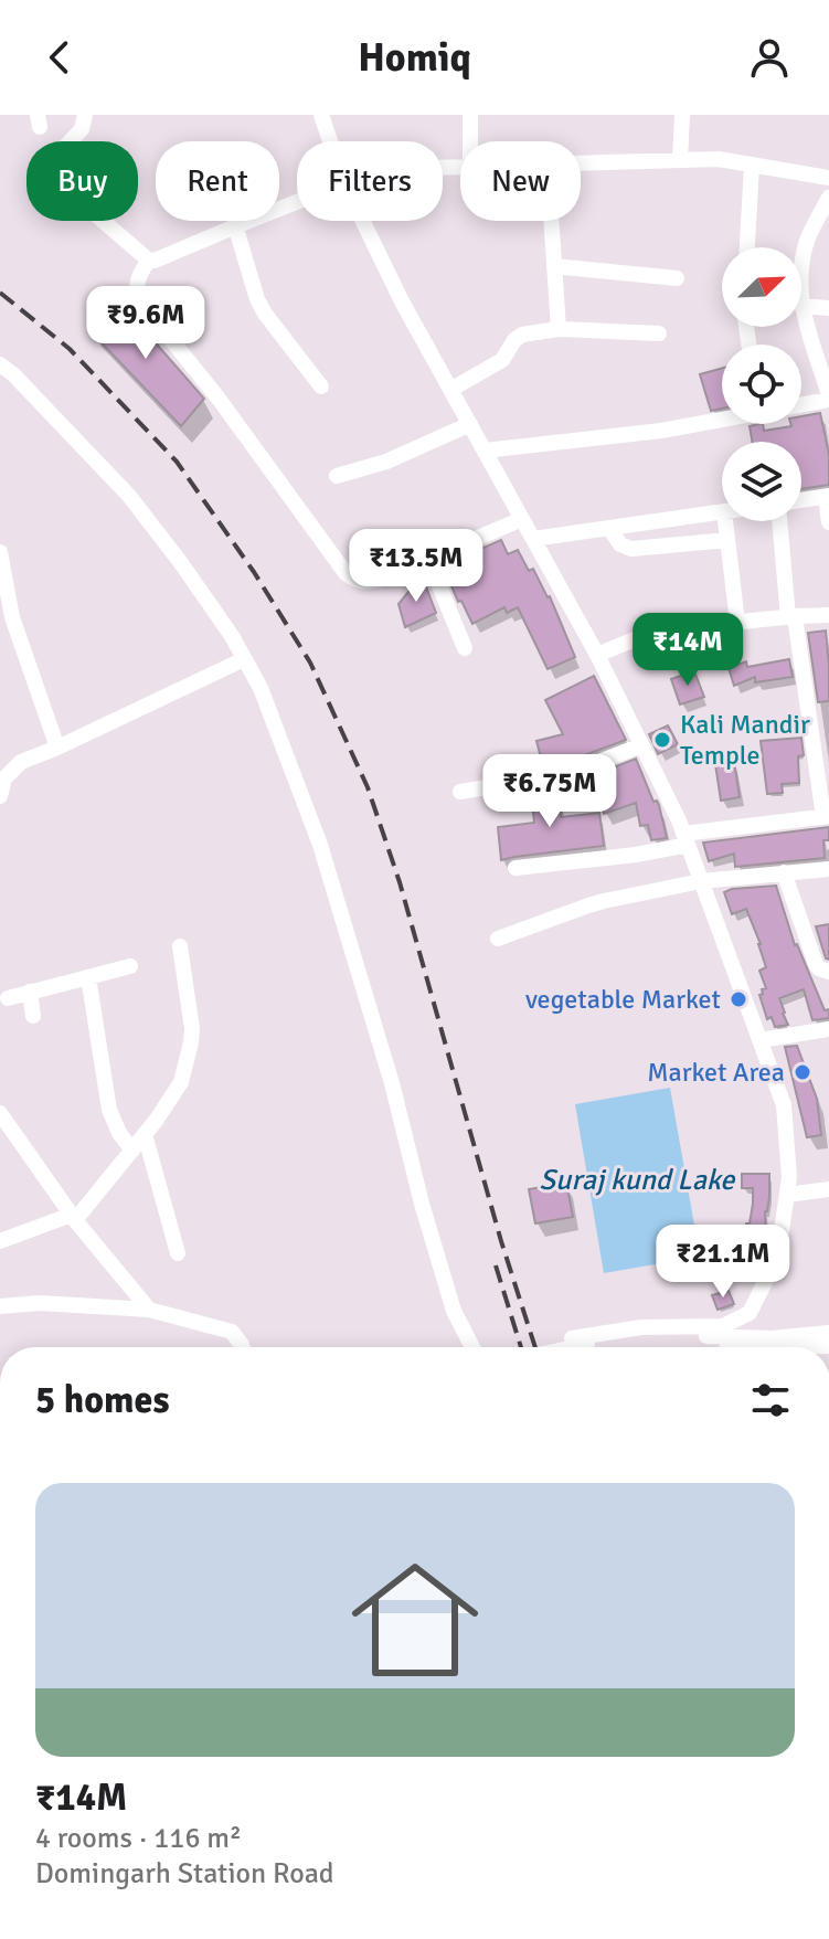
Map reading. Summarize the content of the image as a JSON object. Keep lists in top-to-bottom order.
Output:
{
  "water": ["Suraj kund Lake"],
  "places": ["Kali Mandir Temple", "vegetable Market", "Market Area"],
  "north": "top right",
  "page": {
    "header": "Homiq",
    "chip": [
      "Buy",
      "Rent",
      "Filters",
      "New"
    ],
    "price": [
      "₹9.6M",
      "₹13.5M",
      "₹14M",
      "₹6.75M",
      "₹21.1M"
    ],
    "heading": "5 homes",
    "list": [
      {
        "name": "₹14M",
        "note": "4 rooms · 116 m² · Domingarh Station Road"
      }
    ]
  }
}
